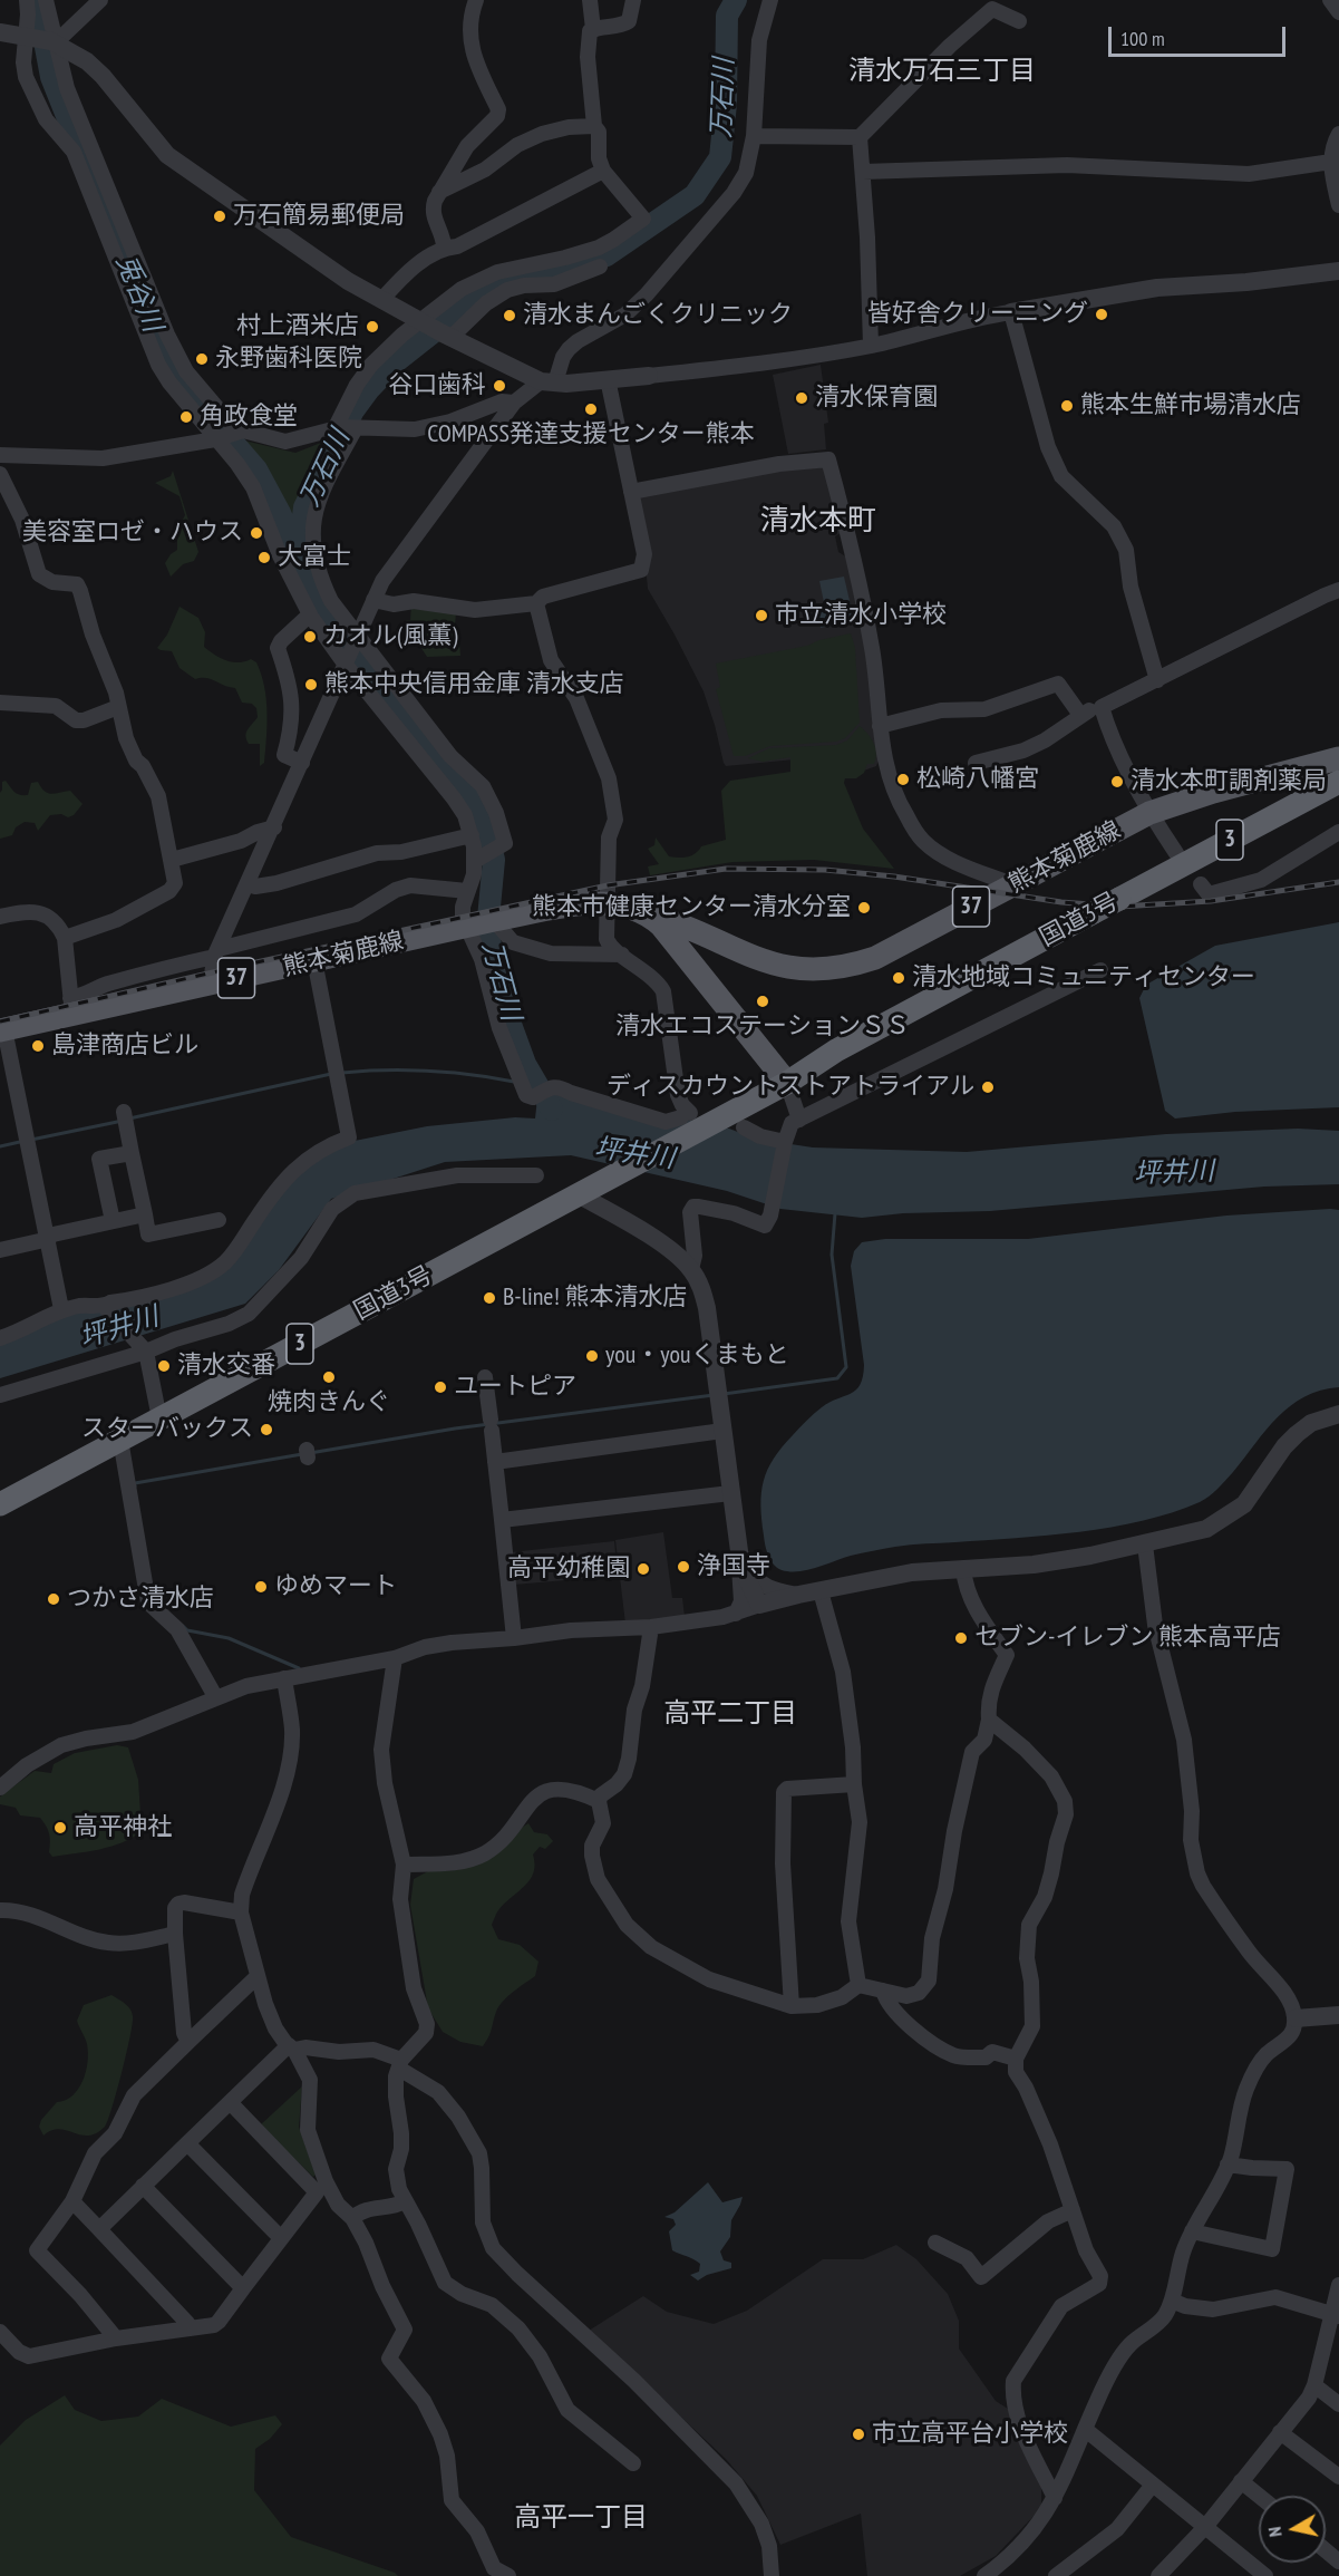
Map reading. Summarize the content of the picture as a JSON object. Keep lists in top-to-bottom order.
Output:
{
  "streets": {
    "highway": ["3", "国道3号"],
    "main road": ["熊本菊鹿線", "37"]
  },
  "districts": [
    "清水万石三丁目",
    "清水本町",
    "高平二丁目",
    "高平一丁目"
  ],
  "water": ["万石川", "兎谷川", "坪井川"],
  "places": [
    "万石簡易郵便局",
    "皆好舎クリーニング",
    "清水まんごくクリニック",
    "村上酒米店",
    "永野歯科医院",
    "谷口歯科",
    "清水保育園",
    "熊本生鮮市場清水店",
    "COMPASS発達支援センター熊本",
    "角政食堂",
    "美容室ロゼ・ハウス",
    "大富士",
    "市立清水小学校",
    "カオル(風薫)",
    "熊本中央信用金庫 清水支店",
    "松崎八幡宮",
    "清水本町調剤薬局",
    "熊本市健康センター清水分室",
    "清水地域コミュニティセンター",
    "清水エコステーションＳＳ",
    "島津商店ビル",
    "ディスカウントストアトライアル",
    "B-line! 熊本清水店",
    "you・youくまもと",
    "清水交番",
    "焼肉きんぐ",
    "ユートピア",
    "スターバックス",
    "浄国寺",
    "高平幼稚園",
    "ゆめマート",
    "つかさ清水店",
    "セブン-イレブン 熊本高平店",
    "高平神社",
    "市立高平台小学校"
  ],
  "scale_bar": "100 m",
  "north": "left"
}
